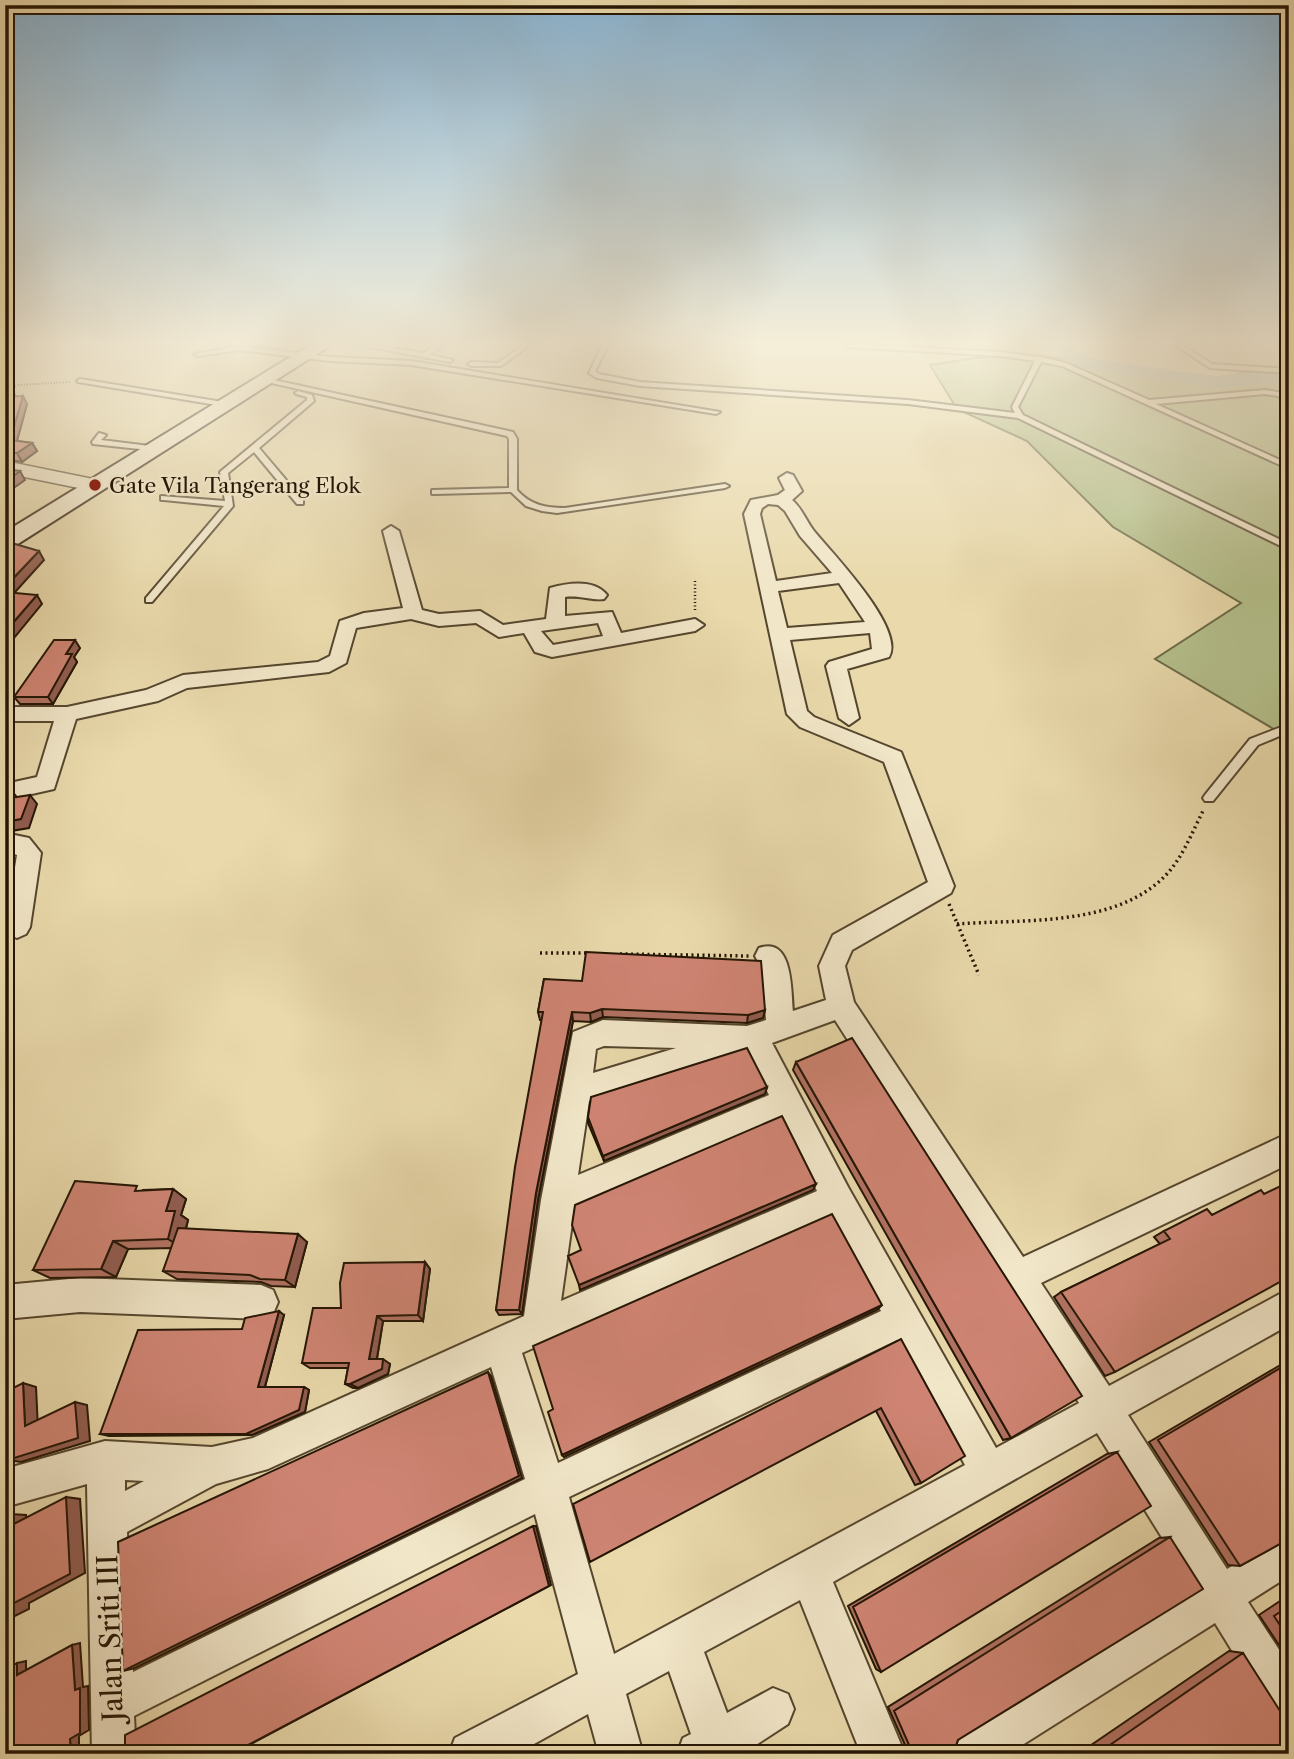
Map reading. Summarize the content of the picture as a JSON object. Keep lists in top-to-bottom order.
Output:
{
  "streets": {
    "street": ["Jalan Sriti III"]
  },
  "places": ["Gate Vila Tangerang Elok"]
}
